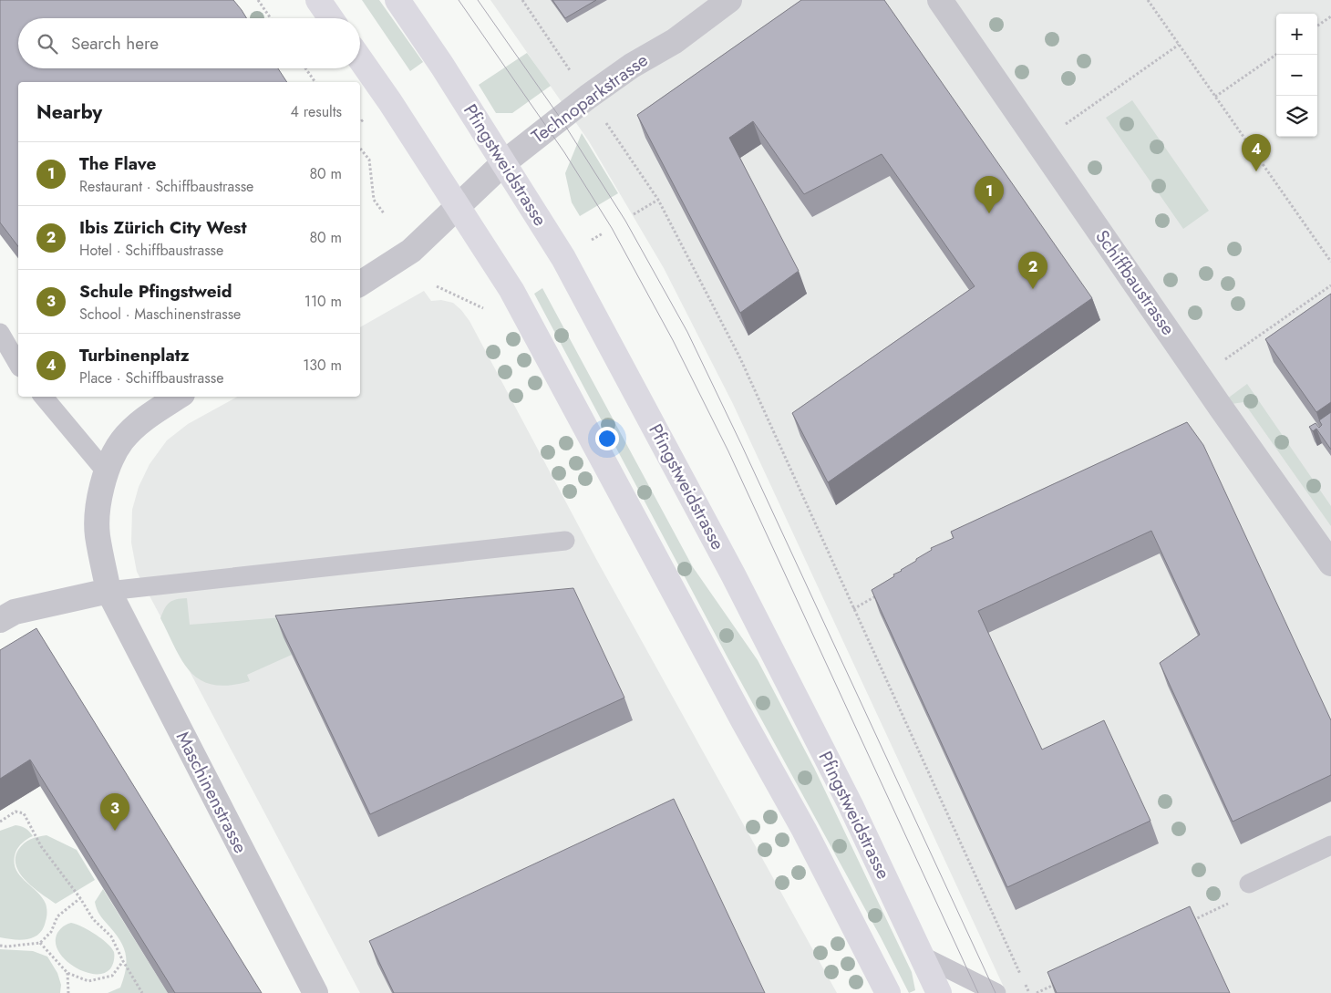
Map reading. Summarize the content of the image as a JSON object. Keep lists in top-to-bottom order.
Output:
{
  "streets": {
    "main road": ["Pfingstweidstrasse"],
    "street": ["Technoparkstrasse", "Schiffbaustrasse", "Maschinenstrasse"]
  },
  "crossings": [
    ["Technoparkstrasse", "Pfingstweidstrasse"]
  ],
  "page": {
    "map_buttons": ["+", "−"],
    "search": "Search here",
    "heading": ["Nearby", "4 results"],
    "pins": [
      "4",
      "1",
      "2",
      "3"
    ],
    "list": [
      {
        "mark": "1",
        "name": "The Flave",
        "note": "Restaurant · Schiffbaustrasse",
        "value": "80 m"
      },
      {
        "mark": "2",
        "name": "Ibis Zürich City West",
        "note": "Hotel · Schiffbaustrasse",
        "value": "80 m"
      },
      {
        "mark": "3",
        "name": "Schule Pfingstweid",
        "note": "School · Maschinenstrasse",
        "value": "110 m"
      },
      {
        "mark": "4",
        "name": "Turbinenplatz",
        "note": "Place · Schiffbaustrasse",
        "value": "130 m"
      }
    ]
  }
}
